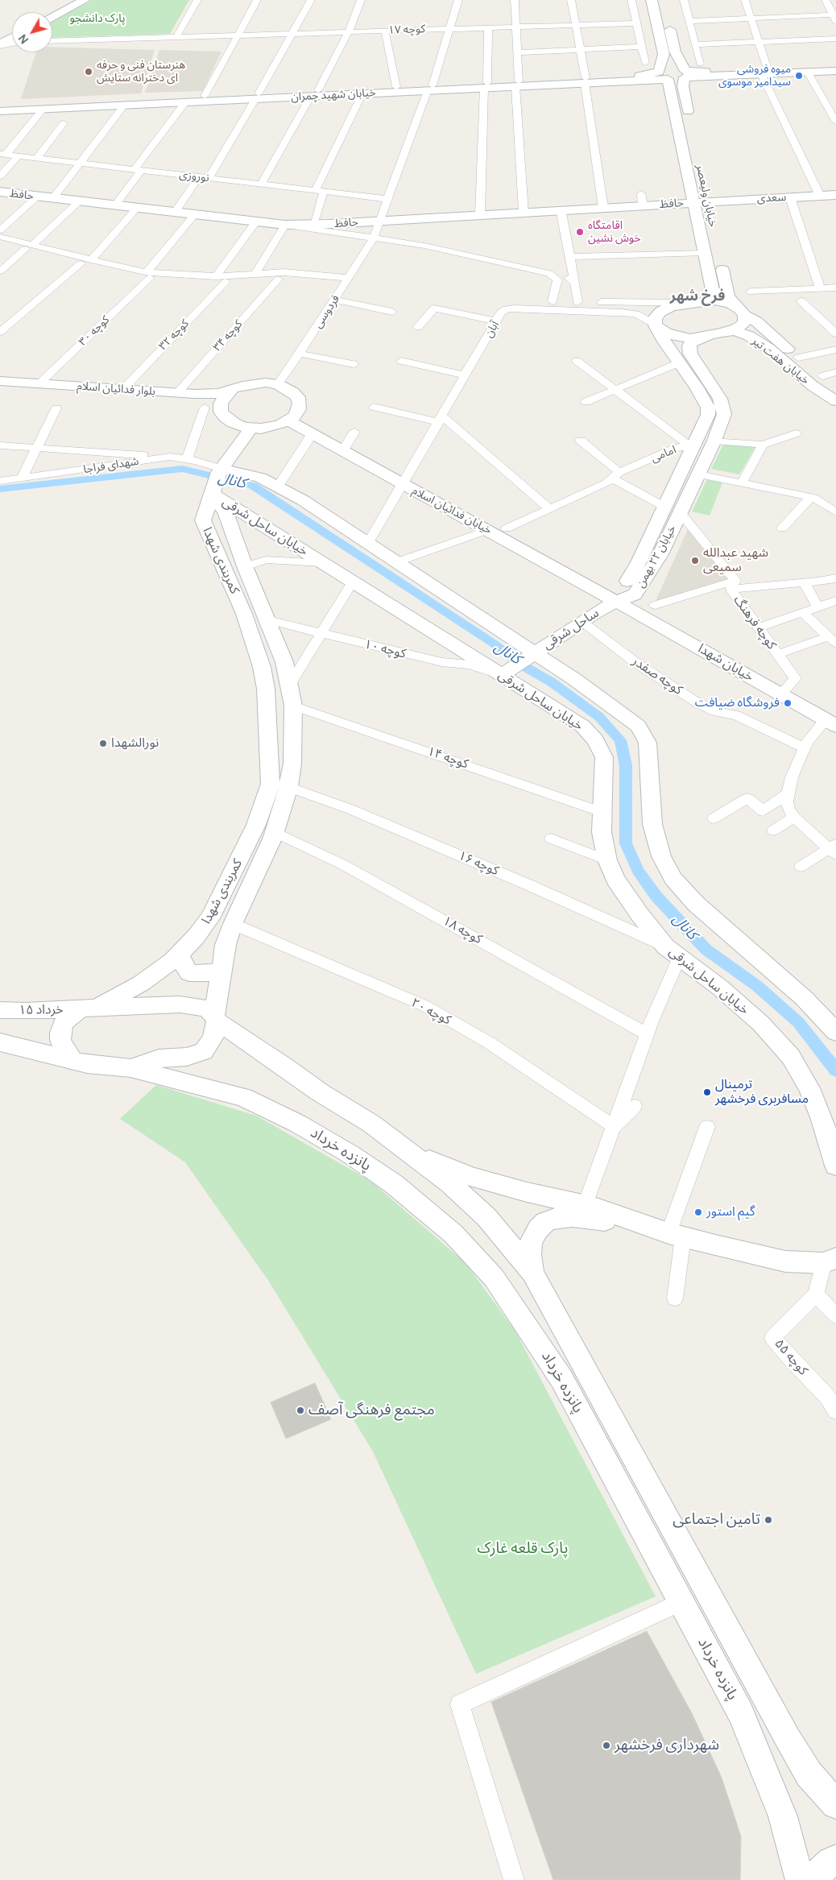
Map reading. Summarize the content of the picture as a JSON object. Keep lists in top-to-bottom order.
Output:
{
  "streets": {
    "street": [
      "کوچه ۱۷",
      "خیابان شهید چمران",
      "نوروزی",
      "حافظ",
      "خیابان ولیعصر",
      "سعدی",
      "فردوسی",
      "آبان",
      "کوچه ۳۰",
      "کوچه ۳۲",
      "کوچه ۳۴",
      "خیابان هفت تیر",
      "بلوار فدائیان اسلام",
      "امامی",
      "شهدای فراجا",
      "خیابان فدائیان اسلام",
      "خیابان ساحل شرقی",
      "خیابان ۲۲ بهمن",
      "کمربندی شهدا",
      "کوچه فرهنگ",
      "ساحل شرقی",
      "کوچه ۱۰",
      "خیابان شهدا",
      "کوچه صفدر",
      "کوچه ۱۴",
      "کوچه ۱۶",
      "کوچه ۱۸",
      "۱۵ خرداد",
      "کوچه ۲۰",
      "پانزده خرداد",
      "کوچه ۵۵"
    ]
  },
  "crossings": [
    ["کوچه ۱۷", "فردوسی"],
    ["خیابان شهید چمران", "خیابان ولیعصر"],
    ["خیابان شهید چمران", "فردوسی"],
    ["نوروزی", "فردوسی"],
    ["حافظ", "خیابان ولیعصر"],
    ["حافظ", "سعدی"],
    ["حافظ", "فردوسی"],
    ["حافظ", "کوچه ۳۰"],
    ["خیابان ولیعصر", "سعدی"],
    ["فردوسی", "بلوار فدائیان اسلام"],
    ["فردوسی", "خیابان فدائیان اسلام"],
    ["آبان", "خیابان فدائیان اسلام"],
    ["آبان", "خیابان ۲۲ بهمن"],
    ["کوچه ۳۰", "بلوار فدائیان اسلام"],
    ["کوچه ۳۲", "بلوار فدائیان اسلام"],
    ["کوچه ۳۴", "بلوار فدائیان اسلام"],
    ["خیابان هفت تیر", "خیابان ۲۲ بهمن"],
    ["بلوار فدائیان اسلام", "خیابان فدائیان اسلام"],
    ["امامی", "خیابان ۲۲ بهمن"],
    ["خیابان فدائیان اسلام", "خیابان ۲۲ بهمن"],
    ["خیابان فدائیان اسلام", "ساحل شرقی"],
    ["خیابان فدائیان اسلام", "خیابان شهدا"],
    ["خیابان ساحل شرقی", "کمربندی شهدا"],
    ["خیابان ساحل شرقی", "ساحل شرقی"],
    ["خیابان ساحل شرقی", "کوچه ۱۰"],
    ["خیابان ساحل شرقی", "کوچه ۱۴"],
    ["خیابان ساحل شرقی", "کوچه ۱۶"],
    ["خیابان ۲۲ بهمن", "کوچه فرهنگ"],
    ["خیابان ۲۲ بهمن", "ساحل شرقی"],
    ["خیابان ۲۲ بهمن", "خیابان شهدا"],
    ["کمربندی شهدا", "کوچه ۱۰"],
    ["کمربندی شهدا", "کوچه ۱۴"],
    ["کمربندی شهدا", "کوچه ۱۶"],
    ["کمربندی شهدا", "کوچه ۱۸"],
    ["کمربندی شهدا", "۱۵ خرداد"],
    ["کمربندی شهدا", "کوچه ۲۰"],
    ["کمربندی شهدا", "پانزده خرداد"],
    ["کوچه فرهنگ", "خیابان شهدا"],
    ["ساحل شرقی", "کوچه ۱۰"],
    ["ساحل شرقی", "خیابان شهدا"],
    ["ساحل شرقی", "کوچه صفدر"],
    ["۱۵ خرداد", "پانزده خرداد"]
  ],
  "districts": ["فرخ شهر"],
  "water": ["کانال"],
  "parks": ["پارک دانشجو", "پارک قلعه غارک"],
  "places": [
    "هنرستان فنی و حرفه ای دخترانه ستایش",
    "میوه فروشی سیدامیر موسوی",
    "اقامتگاه خوش نشین",
    "شهید عبدالله سمیعی",
    "فروشگاه ضیافت",
    "نورالشهدا",
    "ترمینال مسافربری فرخشهر",
    "گیم استور",
    "مجتمع فرهنگی آصف",
    "تامین اجتماعی",
    "شهرداری فرخشهر"
  ],
  "north": "bottom left"
}
